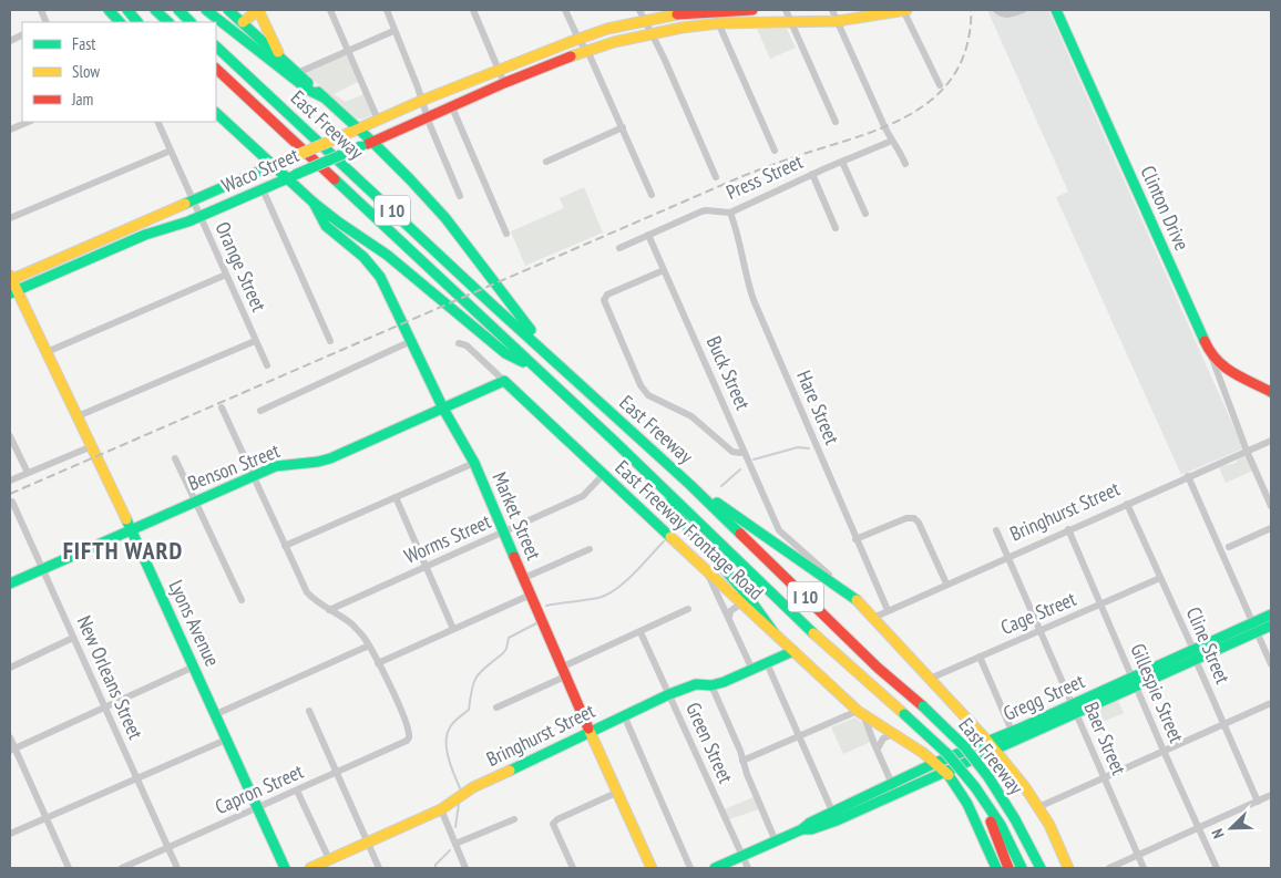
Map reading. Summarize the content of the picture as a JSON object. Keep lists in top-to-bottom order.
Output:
{
  "streets": {
    "main road": [
      "East Freeway",
      "Waco Street",
      "Clinton Drive",
      "I 10",
      "Benson Street",
      "Bringhurst Street",
      "Market Street",
      "East Freeway Frontage Road",
      "Lyons Avenue",
      "Gregg Street"
    ],
    "street": [
      "Press Street",
      "Orange Street",
      "Buck Street",
      "Hare Street",
      "Worms Street",
      "Cage Street",
      "Cline Street",
      "New Orleans Street",
      "Gillespie Street",
      "Baer Street",
      "Green Street",
      "Capron Street"
    ]
  },
  "crossings": [
    ["Waco Street", "Orange Street"],
    ["Waco Street", "Lyons Avenue"],
    ["Press Street", "Buck Street"],
    ["Press Street", "Hare Street"],
    ["Hare Street", "Bringhurst Street"],
    ["Benson Street", "Market Street"],
    ["Benson Street", "East Freeway Frontage Road"],
    ["Benson Street", "Lyons Avenue"],
    ["Benson Street", "New Orleans Street"],
    ["Bringhurst Street", "Market Street"],
    ["Bringhurst Street", "East Freeway Frontage Road"],
    ["Bringhurst Street", "Cline Street"],
    ["Bringhurst Street", "Gillespie Street"],
    ["Bringhurst Street", "Baer Street"],
    ["Bringhurst Street", "Green Street"],
    ["Market Street", "Worms Street"],
    ["East Freeway Frontage Road", "Worms Street"],
    ["East Freeway Frontage Road", "Gregg Street"],
    ["Cage Street", "Cline Street"],
    ["Cage Street", "Gillespie Street"],
    ["Cage Street", "Baer Street"],
    ["Lyons Avenue", "Capron Street"],
    ["Cline Street", "Gregg Street"],
    ["New Orleans Street", "Capron Street"],
    ["Gillespie Street", "Gregg Street"],
    ["Gregg Street", "Baer Street"],
    ["Gregg Street", "Green Street"]
  ],
  "districts": ["FIFTH WARD"],
  "legend": ["Fast", "Slow", "Jam"],
  "north": "bottom left"
}
